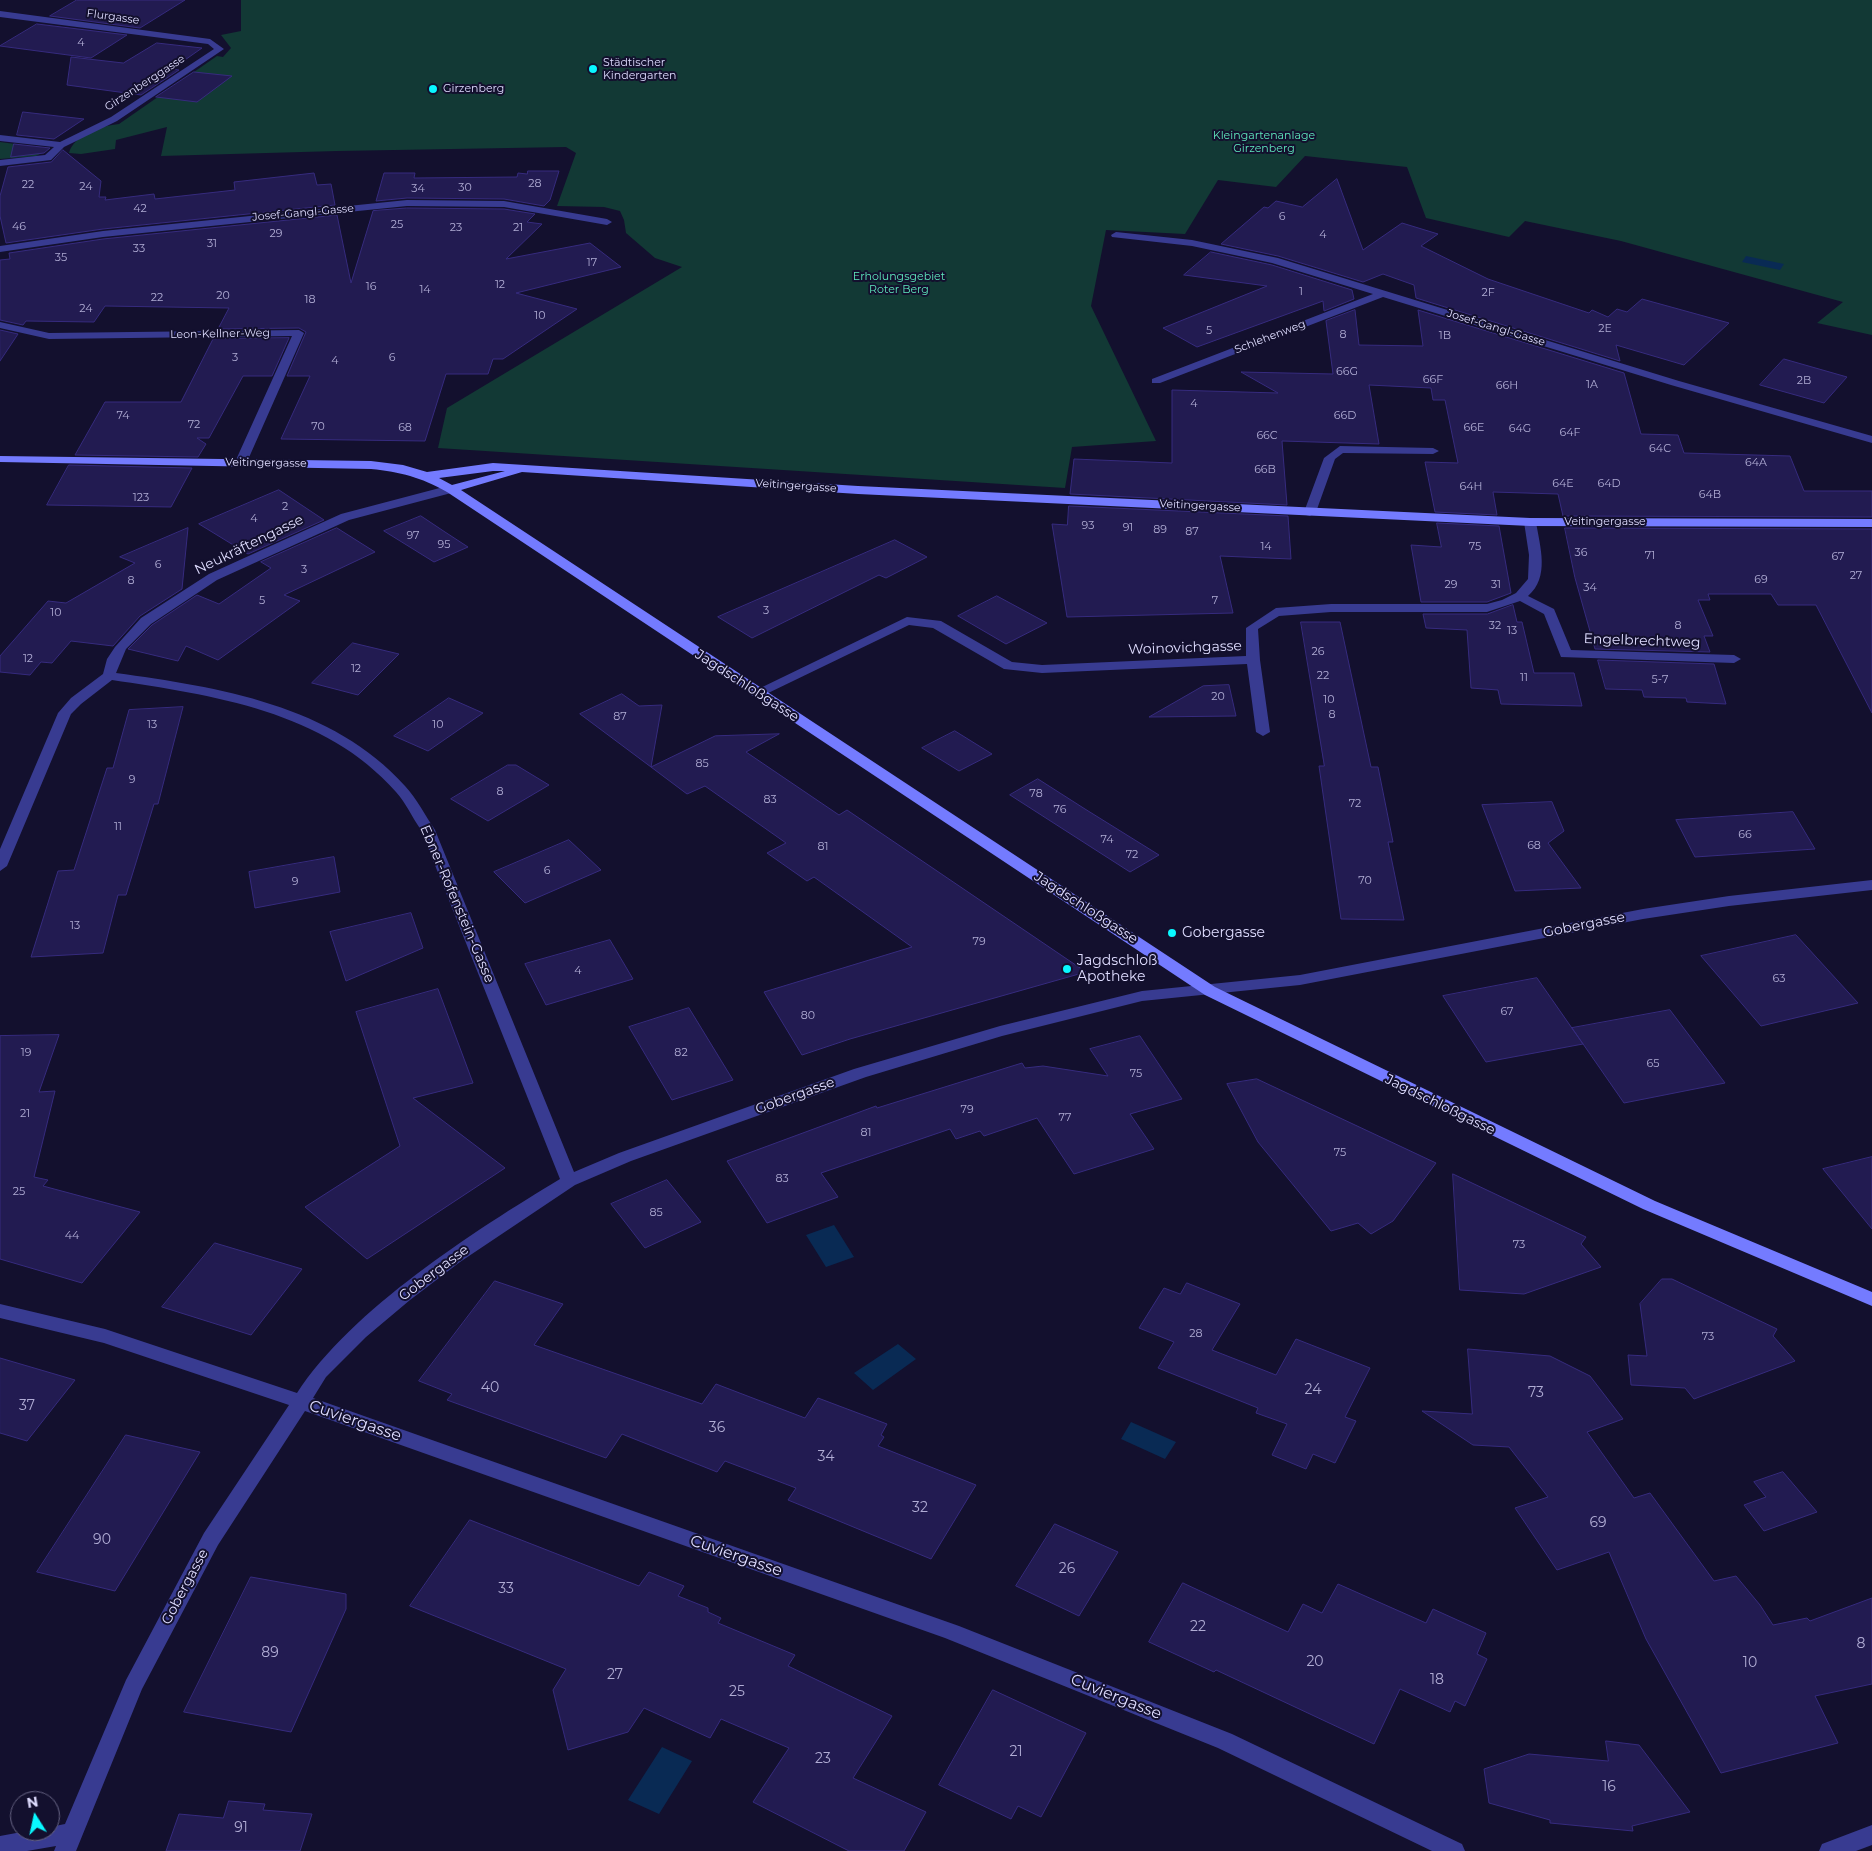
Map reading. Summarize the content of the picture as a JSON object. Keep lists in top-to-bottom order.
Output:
{
  "streets": {
    "street": [
      "Flurgasse",
      "Girzenberggasse",
      "Josef-Gangl-Gasse",
      "Leon-Kellner-Weg",
      "Schlehenweg",
      "Veitingergasse",
      "Neukräftengasse",
      "Engelbrechtweg",
      "Woinovichgasse",
      "Jagdschloßgasse",
      "Ebner-Rofenstein-Gasse",
      "Gobergasse",
      "Cuviergasse"
    ]
  },
  "crossings": [
    ["Flurgasse", "Girzenberggasse"],
    ["Josef-Gangl-Gasse", "Schlehenweg"],
    ["Leon-Kellner-Weg", "Veitingergasse"],
    ["Veitingergasse", "Neukräftengasse"],
    ["Veitingergasse", "Jagdschloßgasse"],
    ["Neukräftengasse", "Jagdschloßgasse"],
    ["Neukräftengasse", "Ebner-Rofenstein-Gasse"],
    ["Engelbrechtweg", "Woinovichgasse"],
    ["Woinovichgasse", "Jagdschloßgasse"],
    ["Jagdschloßgasse", "Gobergasse"],
    ["Ebner-Rofenstein-Gasse", "Gobergasse"],
    ["Gobergasse", "Cuviergasse"]
  ],
  "parks": ["Kleingartenanlage Girzenberg", "Erholungsgebiet Roter Berg"],
  "places": [
    "Städtischer Kindergarten",
    "Girzenberg",
    "Gobergasse",
    "Jagdschloß Apotheke"
  ],
  "house_numbers": [
    "4",
    "28",
    "22",
    "24",
    "30",
    "34",
    "42",
    "6",
    "25",
    "46",
    "23",
    "21",
    "29",
    "4",
    "31",
    "33",
    "35",
    "17",
    "12",
    "16",
    "14",
    "1",
    "2F",
    "20",
    "22",
    "18",
    "24",
    "10",
    "2E",
    "5",
    "8",
    "1B",
    "3",
    "6",
    "4",
    "66G",
    "66F",
    "2B",
    "1A",
    "66H",
    "4",
    "74",
    "66D",
    "72",
    "70",
    "68",
    "66E",
    "64G",
    "64F",
    "66C",
    "64C",
    "64A",
    "66B",
    "64E",
    "64D",
    "64H",
    "64B",
    "123",
    "2",
    "4",
    "93",
    "91",
    "89",
    "87",
    "97",
    "95",
    "14",
    "75",
    "36",
    "71",
    "67",
    "6",
    "3",
    "27",
    "69",
    "8",
    "29",
    "31",
    "34",
    "5",
    "7",
    "3",
    "10",
    "32",
    "8",
    "13",
    "26",
    "12",
    "12",
    "22",
    "11",
    "5-7",
    "20",
    "10",
    "8",
    "87",
    "13",
    "10",
    "85",
    "9",
    "8",
    "78",
    "83",
    "72",
    "76",
    "11",
    "66",
    "74",
    "68",
    "81",
    "72",
    "6",
    "70",
    "9",
    "13",
    "79",
    "4",
    "63",
    "67",
    "80",
    "19",
    "82",
    "65",
    "75",
    "79",
    "21",
    "77",
    "81",
    "75",
    "83",
    "25",
    "85",
    "44",
    "73",
    "28",
    "73",
    "40",
    "24",
    "73",
    "37",
    "36",
    "34",
    "32",
    "69",
    "90",
    "26",
    "33",
    "22",
    "8",
    "89",
    "20",
    "10",
    "27",
    "18",
    "25",
    "21",
    "23",
    "16",
    "91"
  ],
  "north": "top"
}
